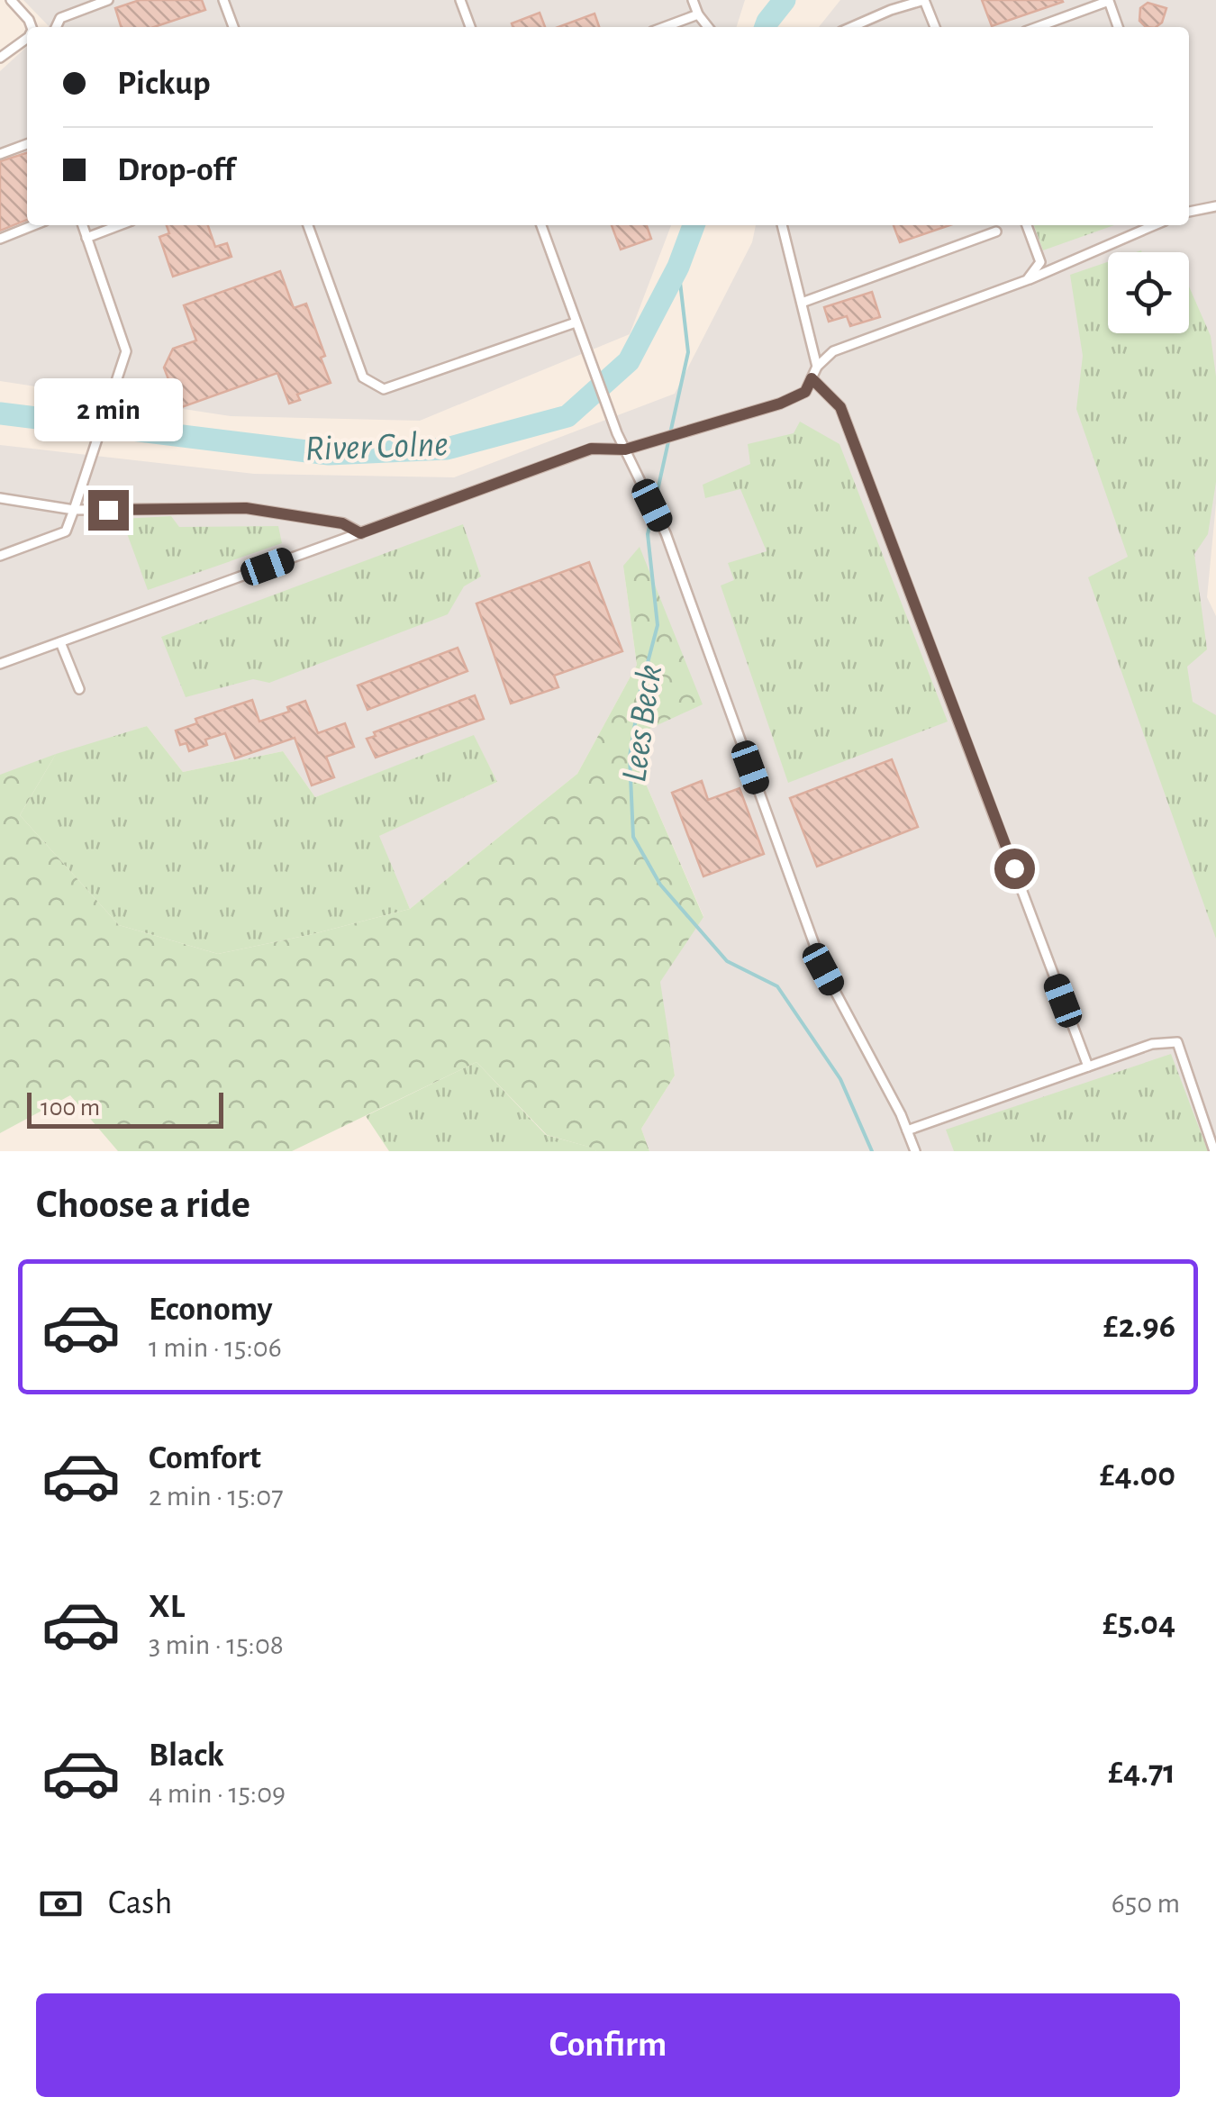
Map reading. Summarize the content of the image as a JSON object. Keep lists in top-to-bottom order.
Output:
{
  "water": ["River Colne", "Lees Beck"],
  "scale_bar": "100 m",
  "page": {
    "banner": ["Pickup", "Drop-off"],
    "bubble": "2 min",
    "scale": "100 m",
    "heading": "Choose a ride",
    "list": [
      {
        "name": "Economy",
        "note": "1 min · 15:06",
        "value": "£2.96"
      },
      {
        "name": "Comfort",
        "note": "2 min · 15:07",
        "value": "£4.00"
      },
      {
        "name": "XL",
        "note": "3 min · 15:08",
        "value": "£5.04"
      },
      {
        "name": "Black",
        "note": "4 min · 15:09",
        "value": "£4.71"
      }
    ],
    "pay": ["Cash", "650 m"],
    "buttons": "Confirm"
  }
}
